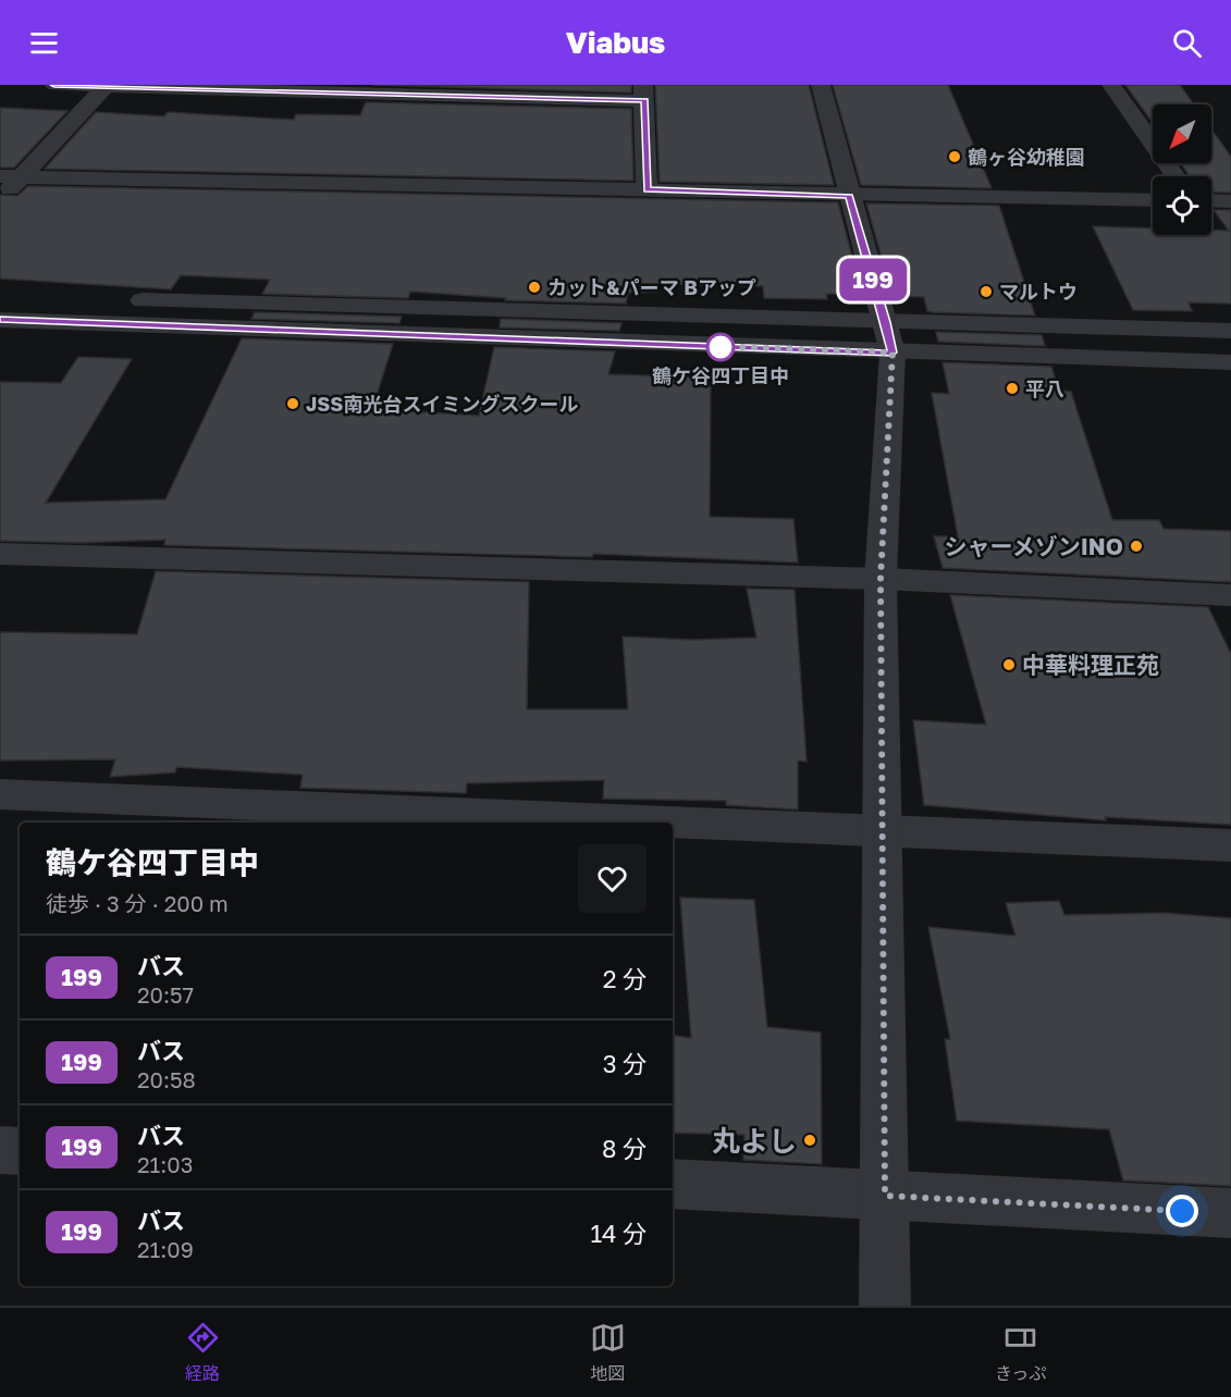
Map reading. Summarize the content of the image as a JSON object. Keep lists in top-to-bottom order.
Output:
{
  "places": [
    "鶴ヶ谷幼稚園",
    "カット&パーマ Bアップ",
    "マルトウ",
    "鶴ケ谷四丁目中",
    "平八",
    "JSS南光台スイミングスクール",
    "シャーメゾンINO",
    "中華料理正苑",
    "丸よし"
  ],
  "lines": ["bus line 199"],
  "north": "bottom left",
  "page": {
    "header": "Viabus",
    "on_map": "199",
    "heading": ["鶴ケ谷四丁目中", "徒歩 · 3 分 · 200 m"],
    "list": [
      {
        "mark": "199",
        "name": "バス",
        "note": "20:57",
        "value": "2 分"
      },
      {
        "mark": "199",
        "name": "バス",
        "note": "20:58",
        "value": "3 分"
      },
      {
        "mark": "199",
        "name": "バス",
        "note": "21:03",
        "value": "8 分"
      },
      {
        "mark": "199",
        "name": "バス",
        "note": "21:09",
        "value": "14 分"
      }
    ],
    "tabs": ["経路", "地図", "きっぷ"]
  }
}
